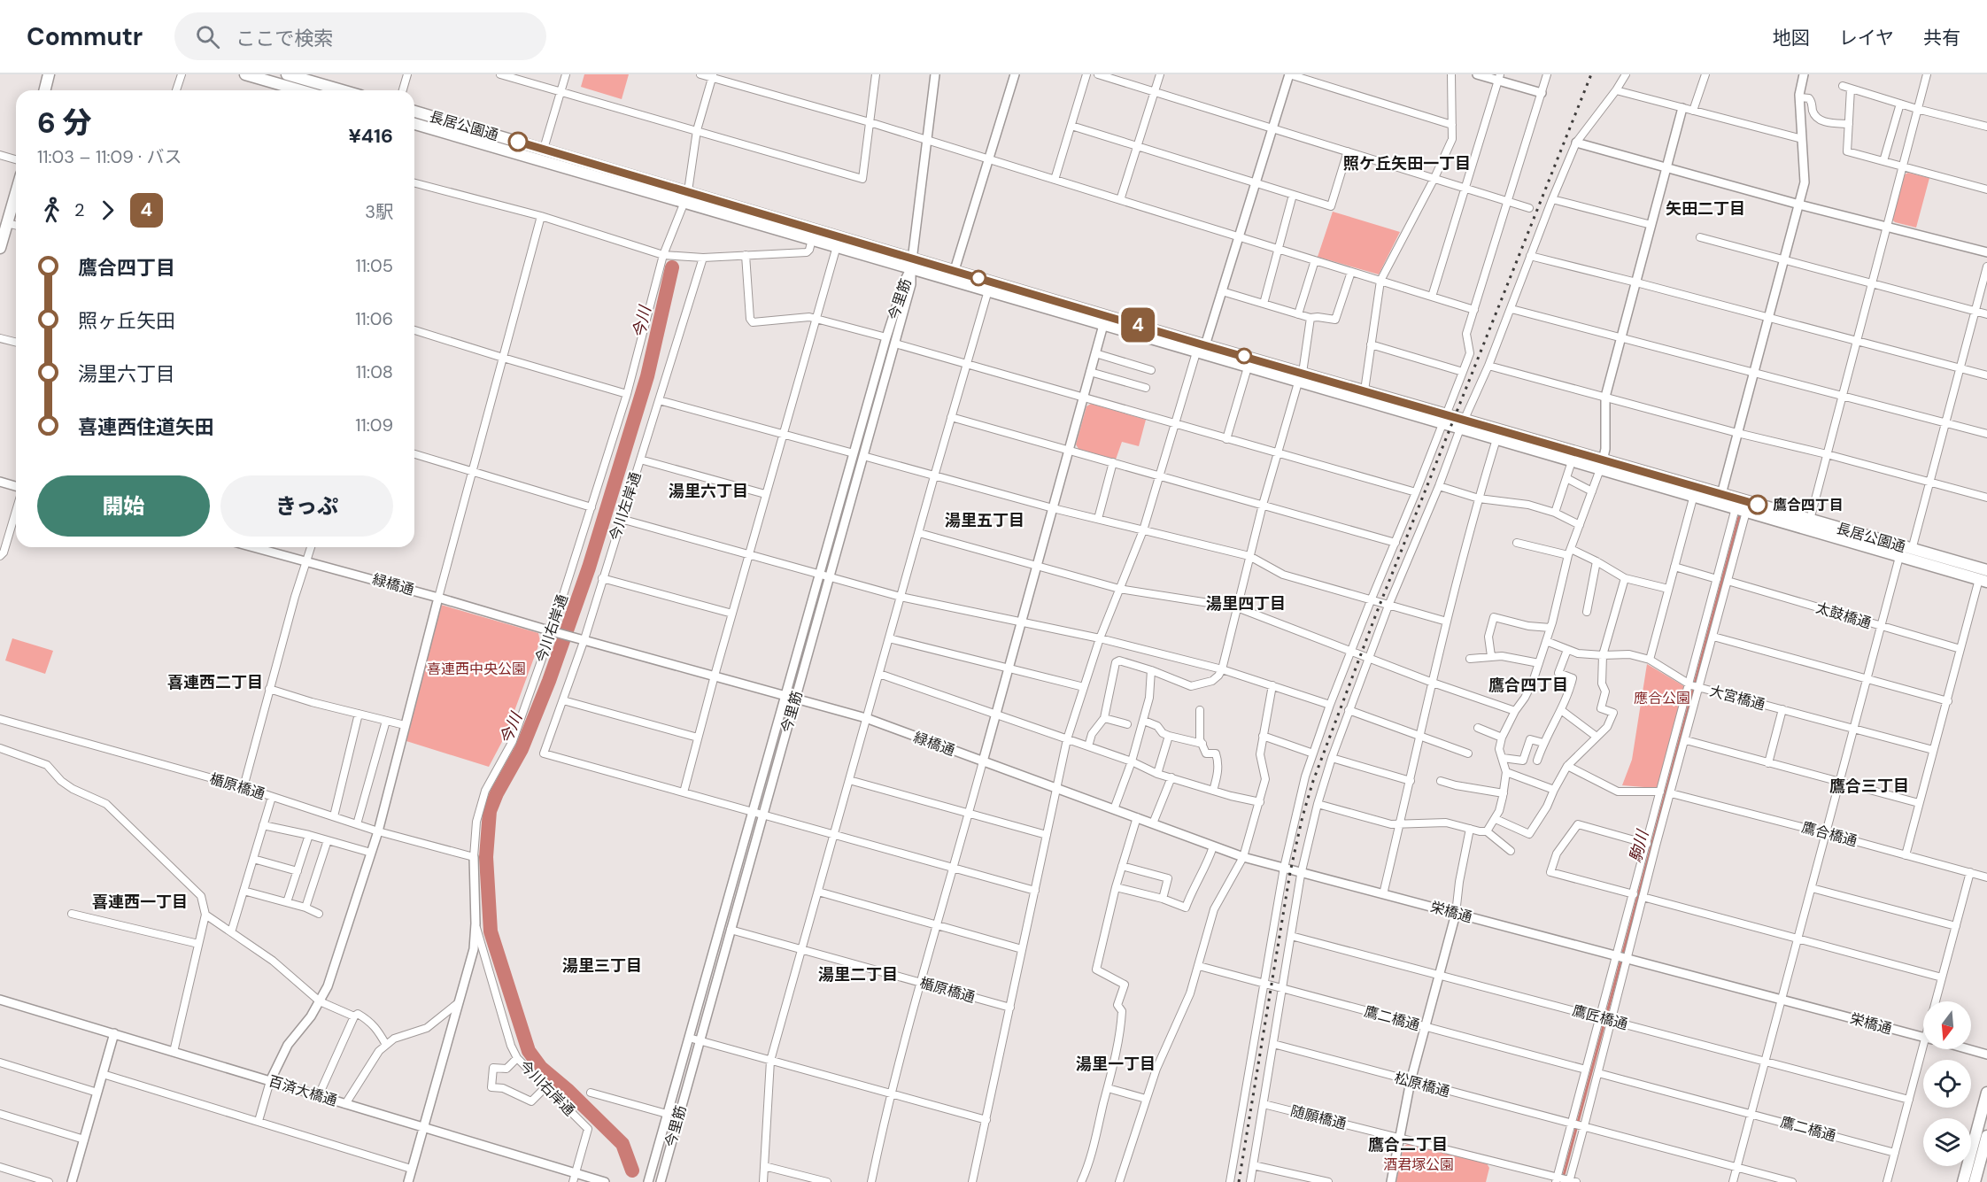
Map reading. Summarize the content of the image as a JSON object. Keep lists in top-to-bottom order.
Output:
{
  "streets": {
    "main road": ["長居公園通"],
    "street": [
      "今里筋",
      "今川左岸通",
      "緑橋通",
      "太鼓橋通",
      "今川右岸通",
      "大宮橋通",
      "楯原橋通",
      "鷹合橋通",
      "栄橋通",
      "鷹匠橋通",
      "鷹二橋通",
      "松原橋通",
      "百済大橋通",
      "随願橋通"
    ]
  },
  "crossings": [
    ["長居公園通", "今里筋"],
    ["長居公園通", "今川右岸通"],
    ["今里筋", "緑橋通"],
    ["今里筋", "楯原橋通"],
    ["今川左岸通", "緑橋通"],
    ["緑橋通", "今川右岸通"],
    ["緑橋通", "栄橋通"],
    ["今川右岸通", "楯原橋通"],
    ["今川右岸通", "百済大橋通"]
  ],
  "districts": [
    "照ケ丘矢田一丁目",
    "矢田二丁目",
    "湯里六丁目",
    "湯里五丁目",
    "湯里四丁目",
    "喜連西二丁目",
    "鷹合四丁目",
    "鷹合三丁目",
    "喜連西一丁目",
    "湯里三丁目",
    "湯里二丁目",
    "湯里一丁目",
    "鷹合二丁目"
  ],
  "water": ["今川", "駒川"],
  "parks": ["喜連西中央公園", "應合公園", "酒君塚公園"],
  "places": ["鷹合四丁目"],
  "lines": ["bus line 4"],
  "north": "bottom",
  "page": {
    "header": "Commutr",
    "search": "ここで検索",
    "nav": ["地図", "レイヤ", "共有"],
    "on_map": "4",
    "heading": ["6 分", "11:03 – 11:09 · バス", "¥416"],
    "legs": ["2", "4", "3駅"],
    "list": [
      {
        "name": "鷹合四丁目",
        "value": "11:05"
      },
      {
        "name": "照ヶ丘矢田",
        "value": "11:06"
      },
      {
        "name": "湯里六丁目",
        "value": "11:08"
      },
      {
        "name": "喜連西住道矢田",
        "value": "11:09"
      }
    ],
    "buttons": ["開始", "きっぷ"]
  }
}
